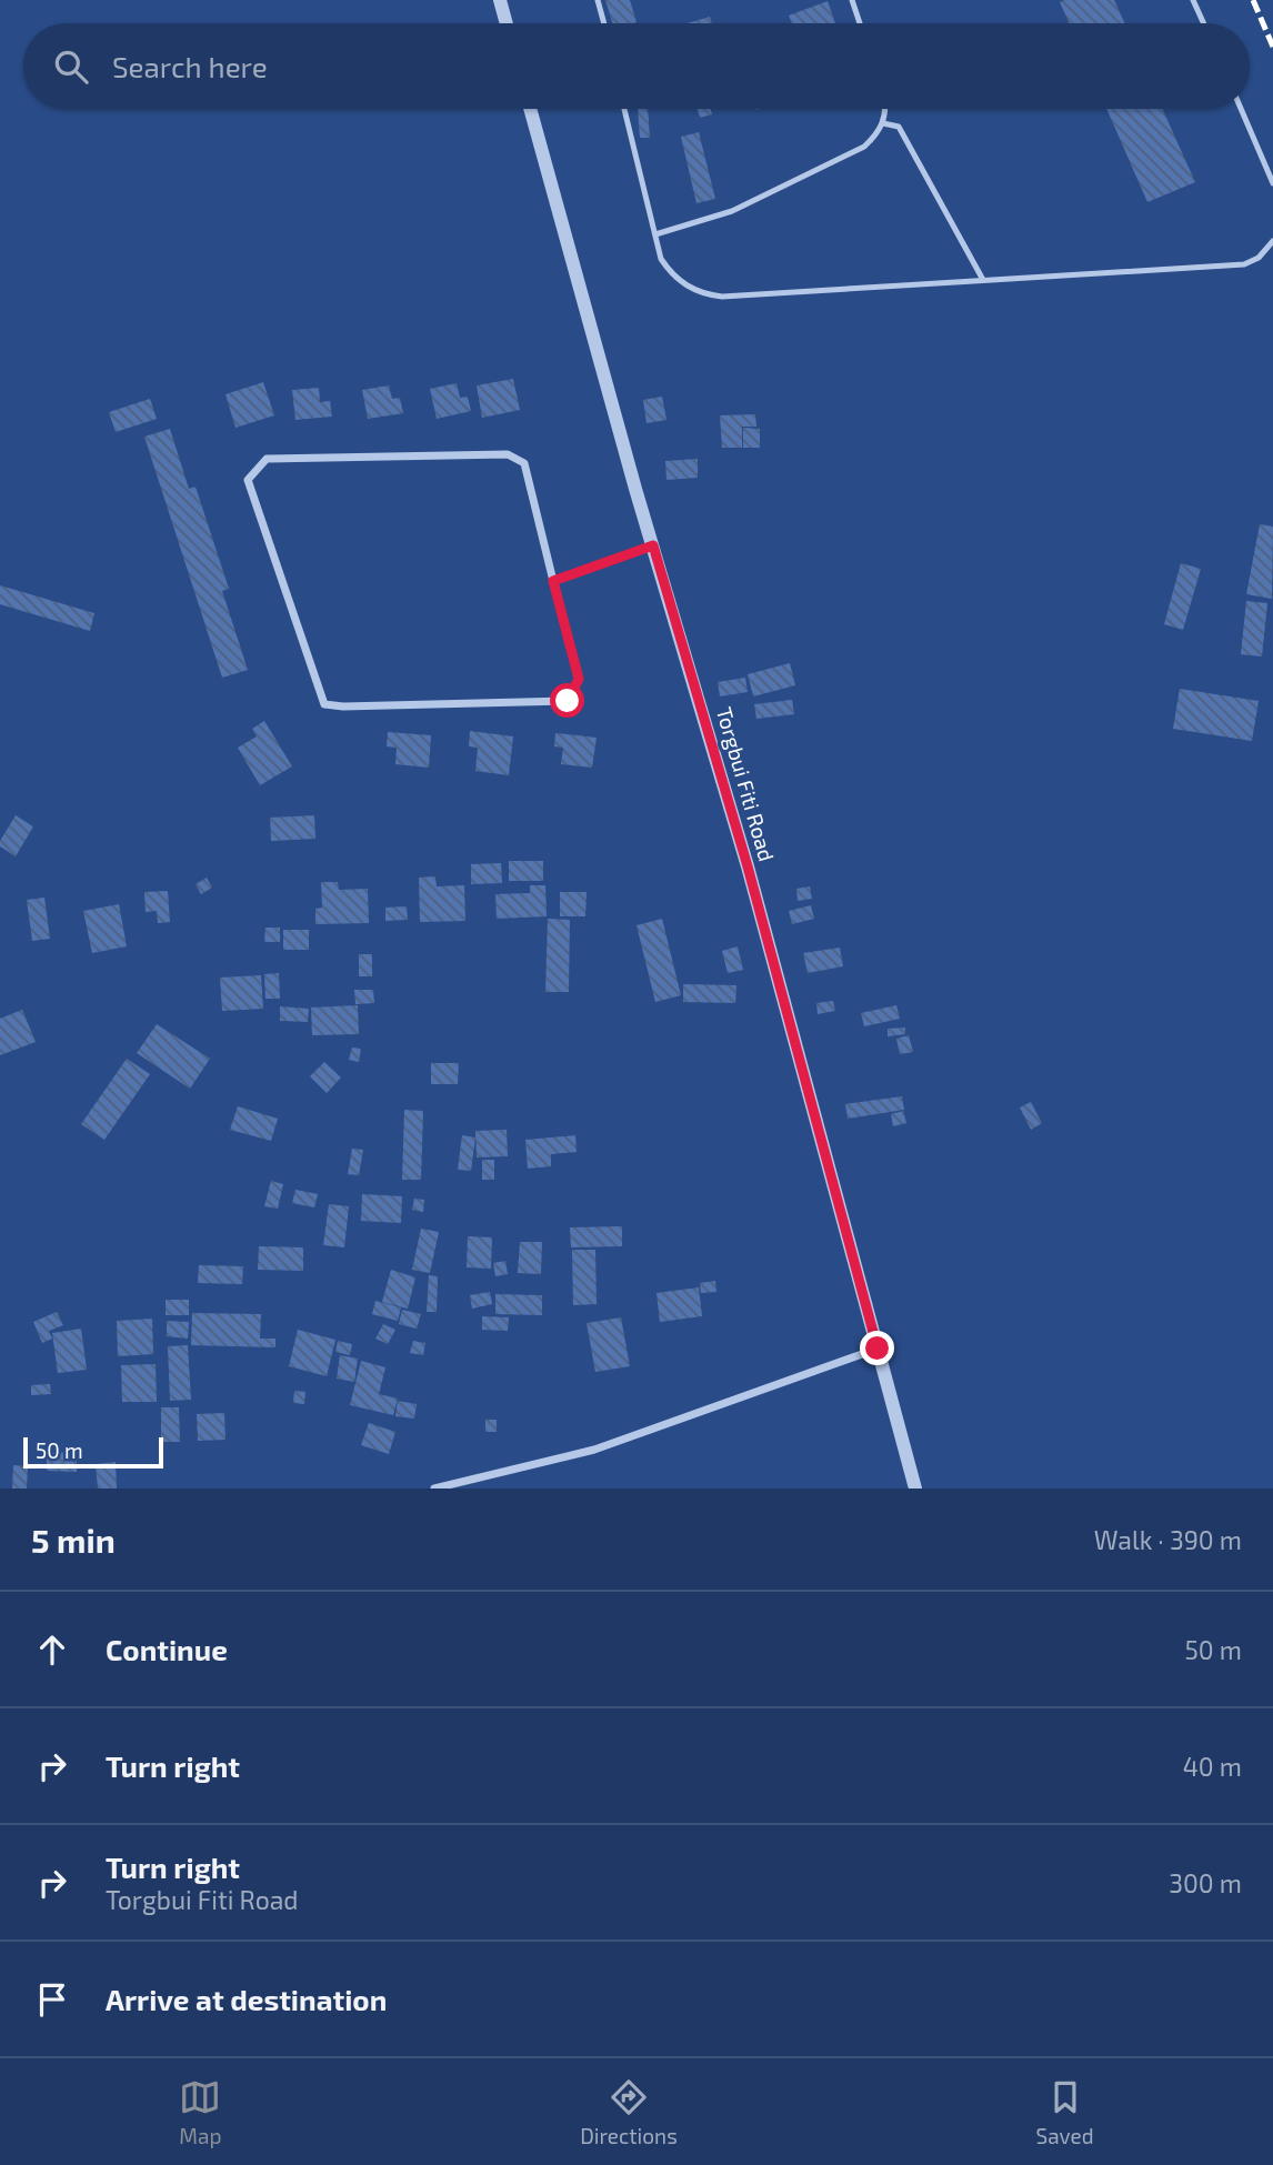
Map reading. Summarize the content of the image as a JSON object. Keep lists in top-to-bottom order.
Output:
{
  "streets": {
    "street": ["Torgbui Fiti Road"]
  },
  "scale_bar": "50 m",
  "page": {
    "search": "Search here",
    "scale": "50 m",
    "heading": ["5 min", "Walk · 390 m"],
    "list": [
      ["Continue", "50 m"],
      ["Turn right", "40 m"],
      ["Turn right", "Torgbui Fiti Road", "300 m"],
      "Arrive at destination"
    ],
    "nav": ["Map", "Directions", "Saved"]
  }
}
